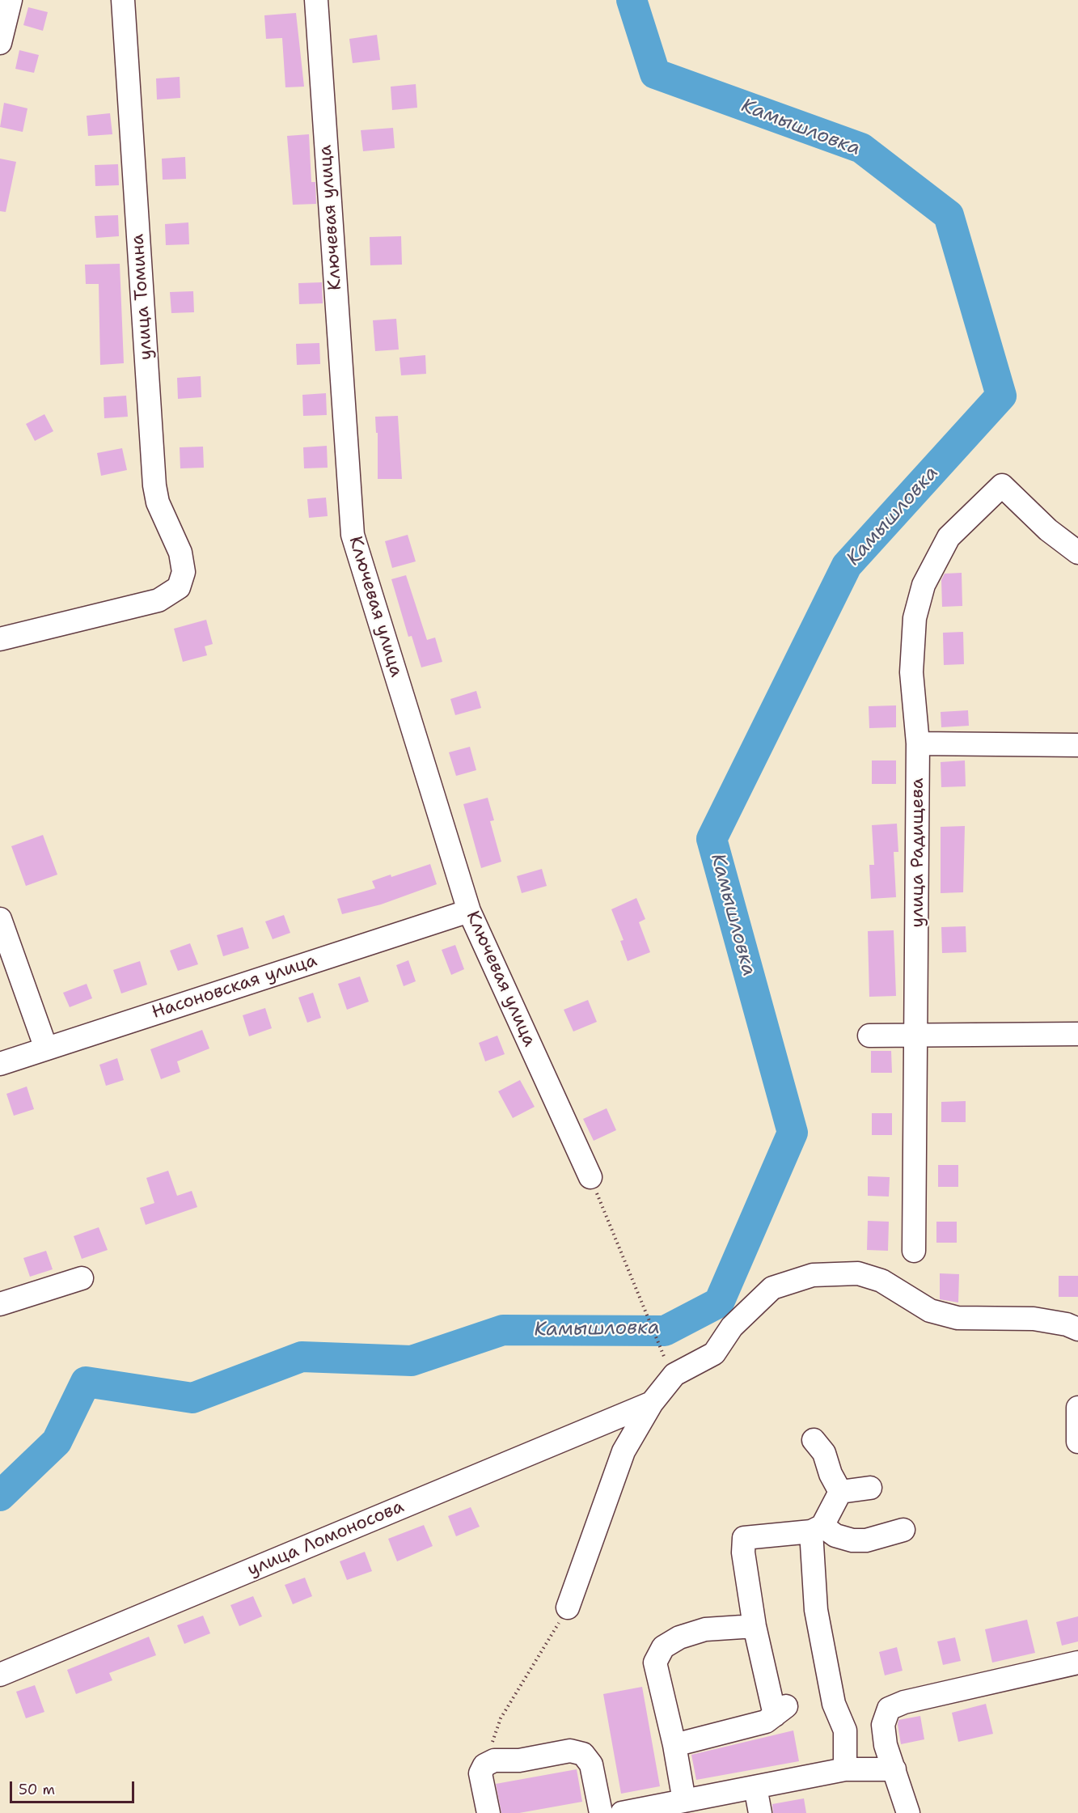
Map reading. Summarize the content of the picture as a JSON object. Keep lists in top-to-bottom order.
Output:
{
  "streets": {
    "street": [
      "Ключевая улица",
      "улица Томина",
      "улица Радищева",
      "Насоновская улица",
      "улица Ломоносова"
    ]
  },
  "crossings": [
    ["Ключевая улица", "Насоновская улица"]
  ],
  "water": ["Камышловка"],
  "scale_bar": "50 m"
}
